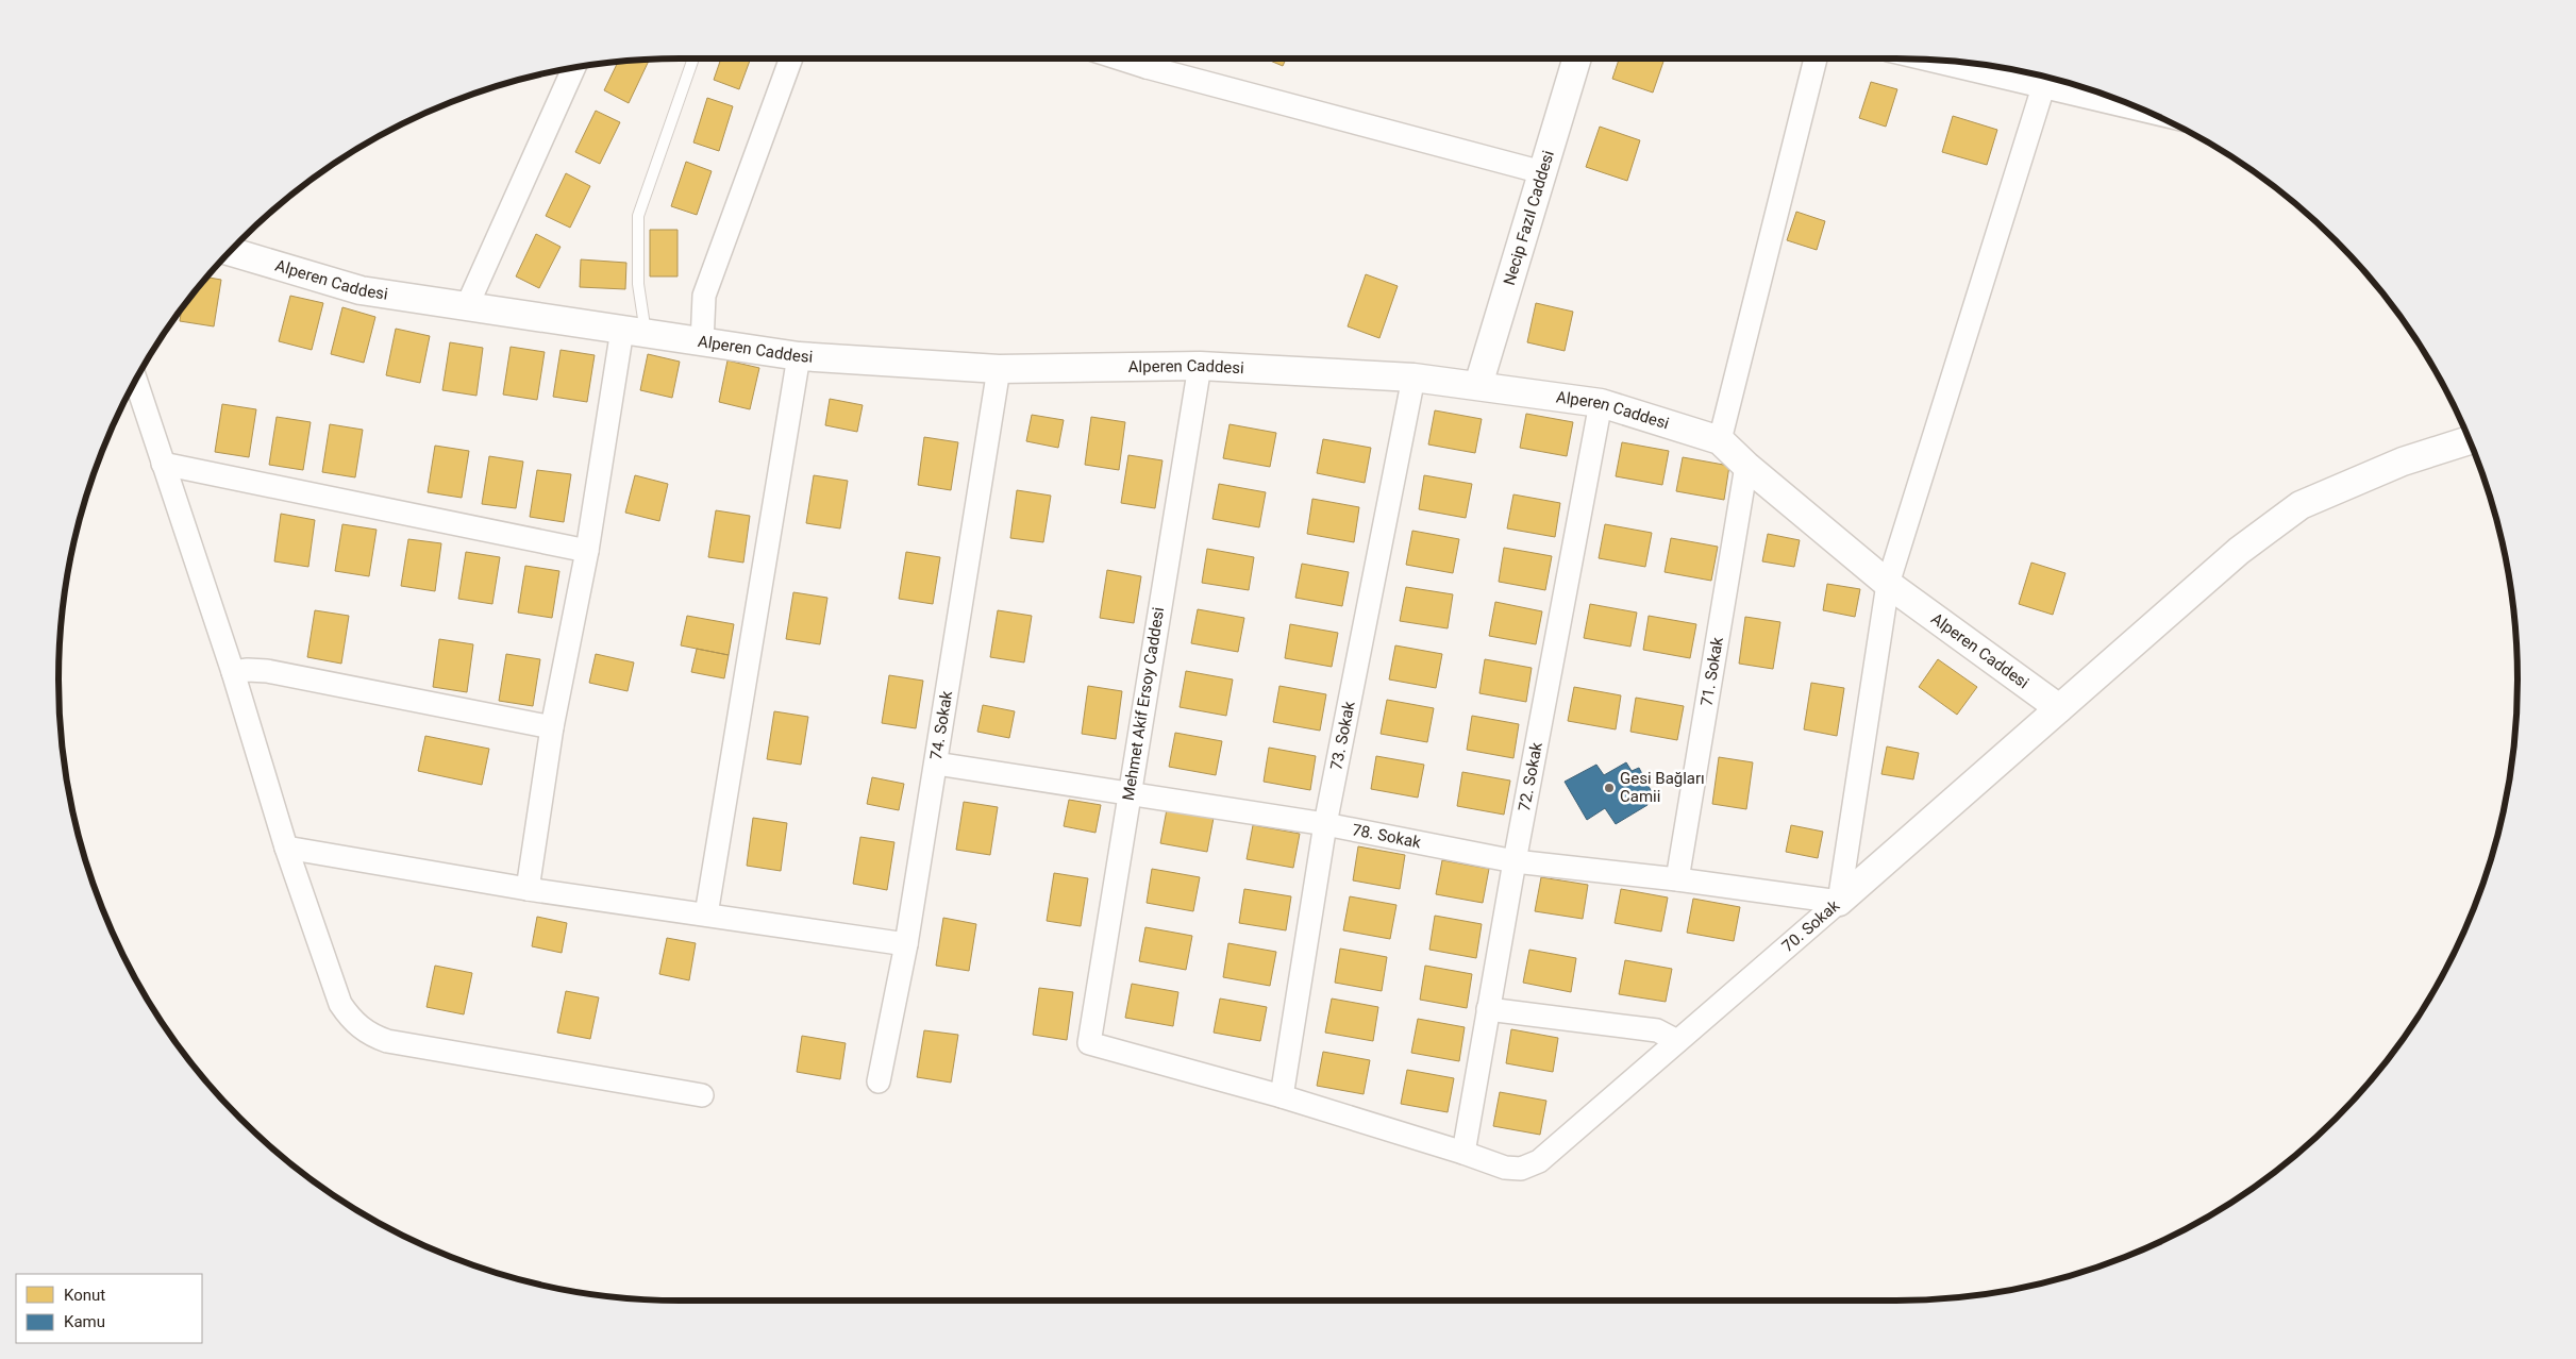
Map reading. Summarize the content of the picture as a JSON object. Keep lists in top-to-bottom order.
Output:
{
  "streets": {
    "street": [
      "Necip Fazıl Caddesi",
      "Alperen Caddesi",
      "71. Sokak",
      "Mehmet Akif Ersoy Caddesi",
      "74. Sokak",
      "73. Sokak",
      "72. Sokak",
      "78. Sokak",
      "70. Sokak"
    ]
  },
  "crossings": [
    ["Necip Fazıl Caddesi", "Alperen Caddesi"],
    ["Alperen Caddesi", "71. Sokak"],
    ["Alperen Caddesi", "Mehmet Akif Ersoy Caddesi"],
    ["Alperen Caddesi", "74. Sokak"],
    ["Alperen Caddesi", "73. Sokak"],
    ["Alperen Caddesi", "72. Sokak"],
    ["Alperen Caddesi", "70. Sokak"],
    ["71. Sokak", "78. Sokak"],
    ["Mehmet Akif Ersoy Caddesi", "73. Sokak"],
    ["Mehmet Akif Ersoy Caddesi", "78. Sokak"],
    ["74. Sokak", "78. Sokak"],
    ["73. Sokak", "78. Sokak"],
    ["72. Sokak", "78. Sokak"],
    ["72. Sokak", "70. Sokak"],
    ["78. Sokak", "70. Sokak"]
  ],
  "places": ["Gesi Bağları Camii"],
  "legend": ["Konut", "Kamu"]
}
